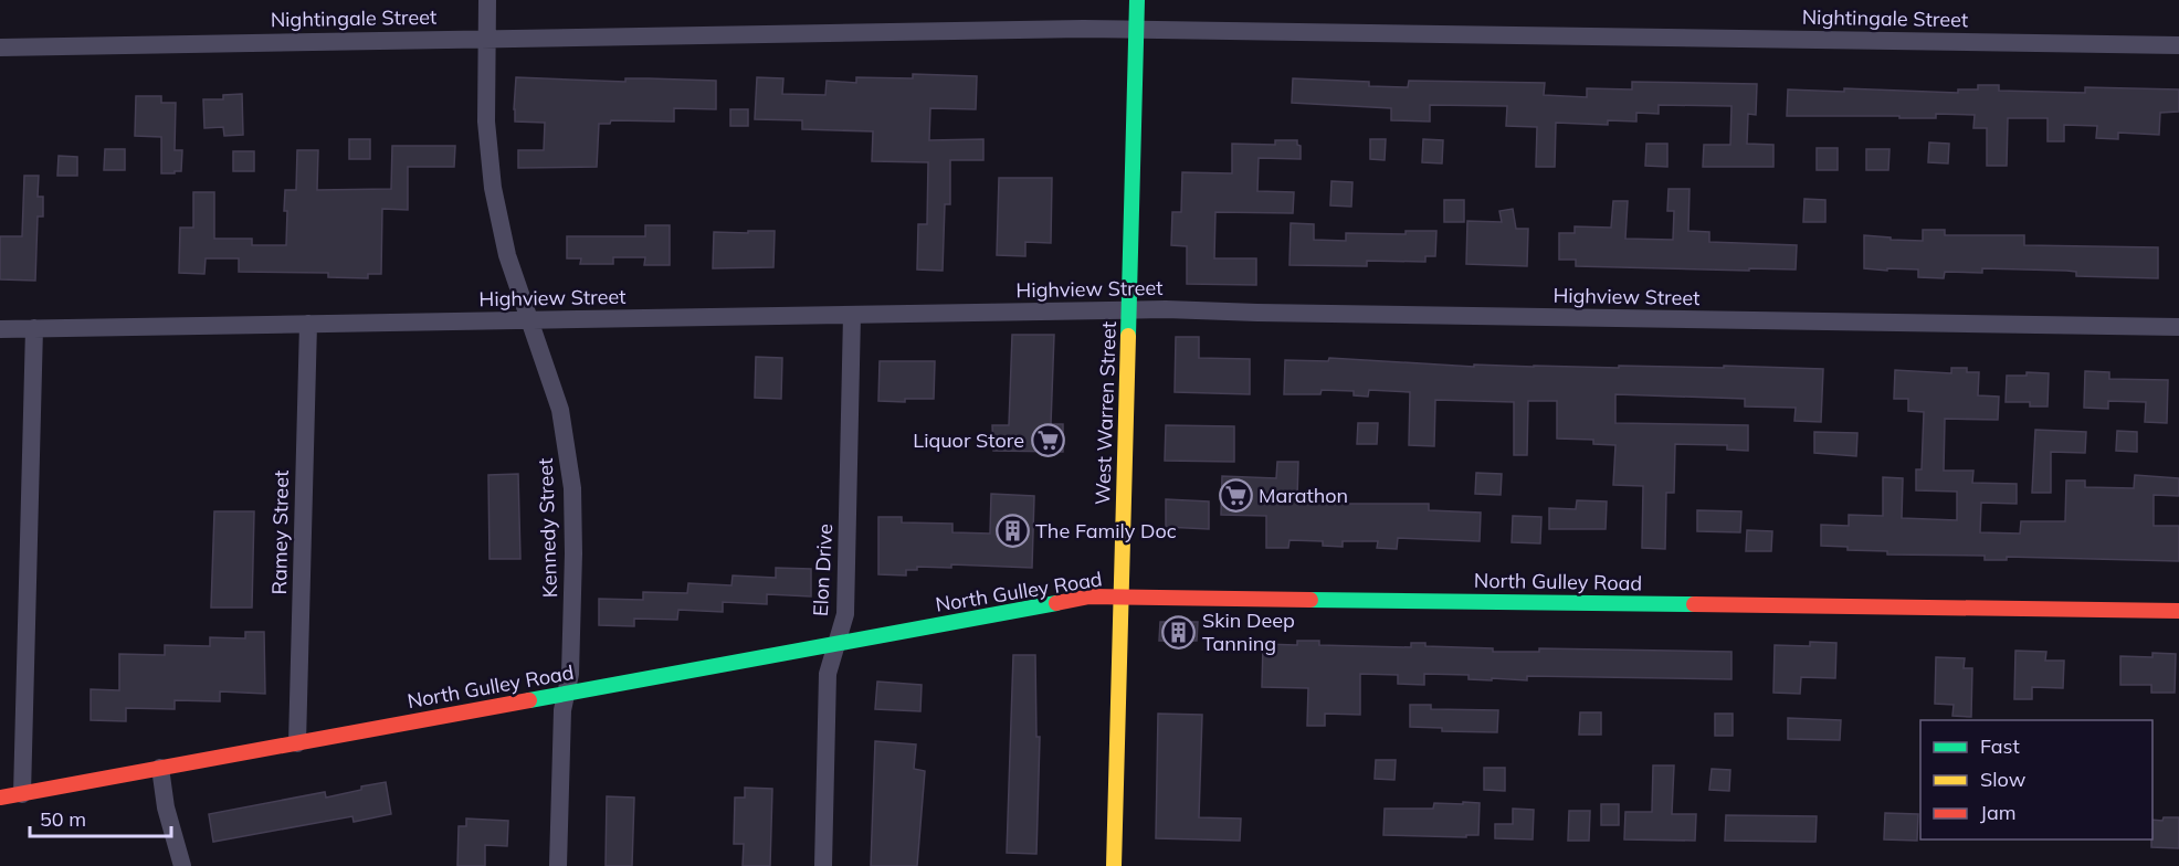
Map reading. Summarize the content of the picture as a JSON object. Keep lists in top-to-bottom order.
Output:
{
  "streets": {
    "street": [
      "Nightingale Street",
      "Highview Street",
      "West Warren Street",
      "Kennedy Street",
      "Ramey Street",
      "Elon Drive",
      "North Gulley Road"
    ]
  },
  "crossings": [
    ["Nightingale Street", "West Warren Street"],
    ["Nightingale Street", "Kennedy Street"],
    ["Highview Street", "West Warren Street"],
    ["Highview Street", "Kennedy Street"],
    ["Highview Street", "Ramey Street"],
    ["Highview Street", "Elon Drive"],
    ["West Warren Street", "North Gulley Road"],
    ["Kennedy Street", "North Gulley Road"],
    ["Ramey Street", "North Gulley Road"],
    ["Elon Drive", "North Gulley Road"]
  ],
  "places": {
    "supermarket": ["Liquor Store", "Marathon"],
    "building": ["The Family Doc", "Skin Deep Tanning"]
  },
  "legend": ["Fast", "Slow", "Jam"],
  "scale_bar": "50 m"
}
